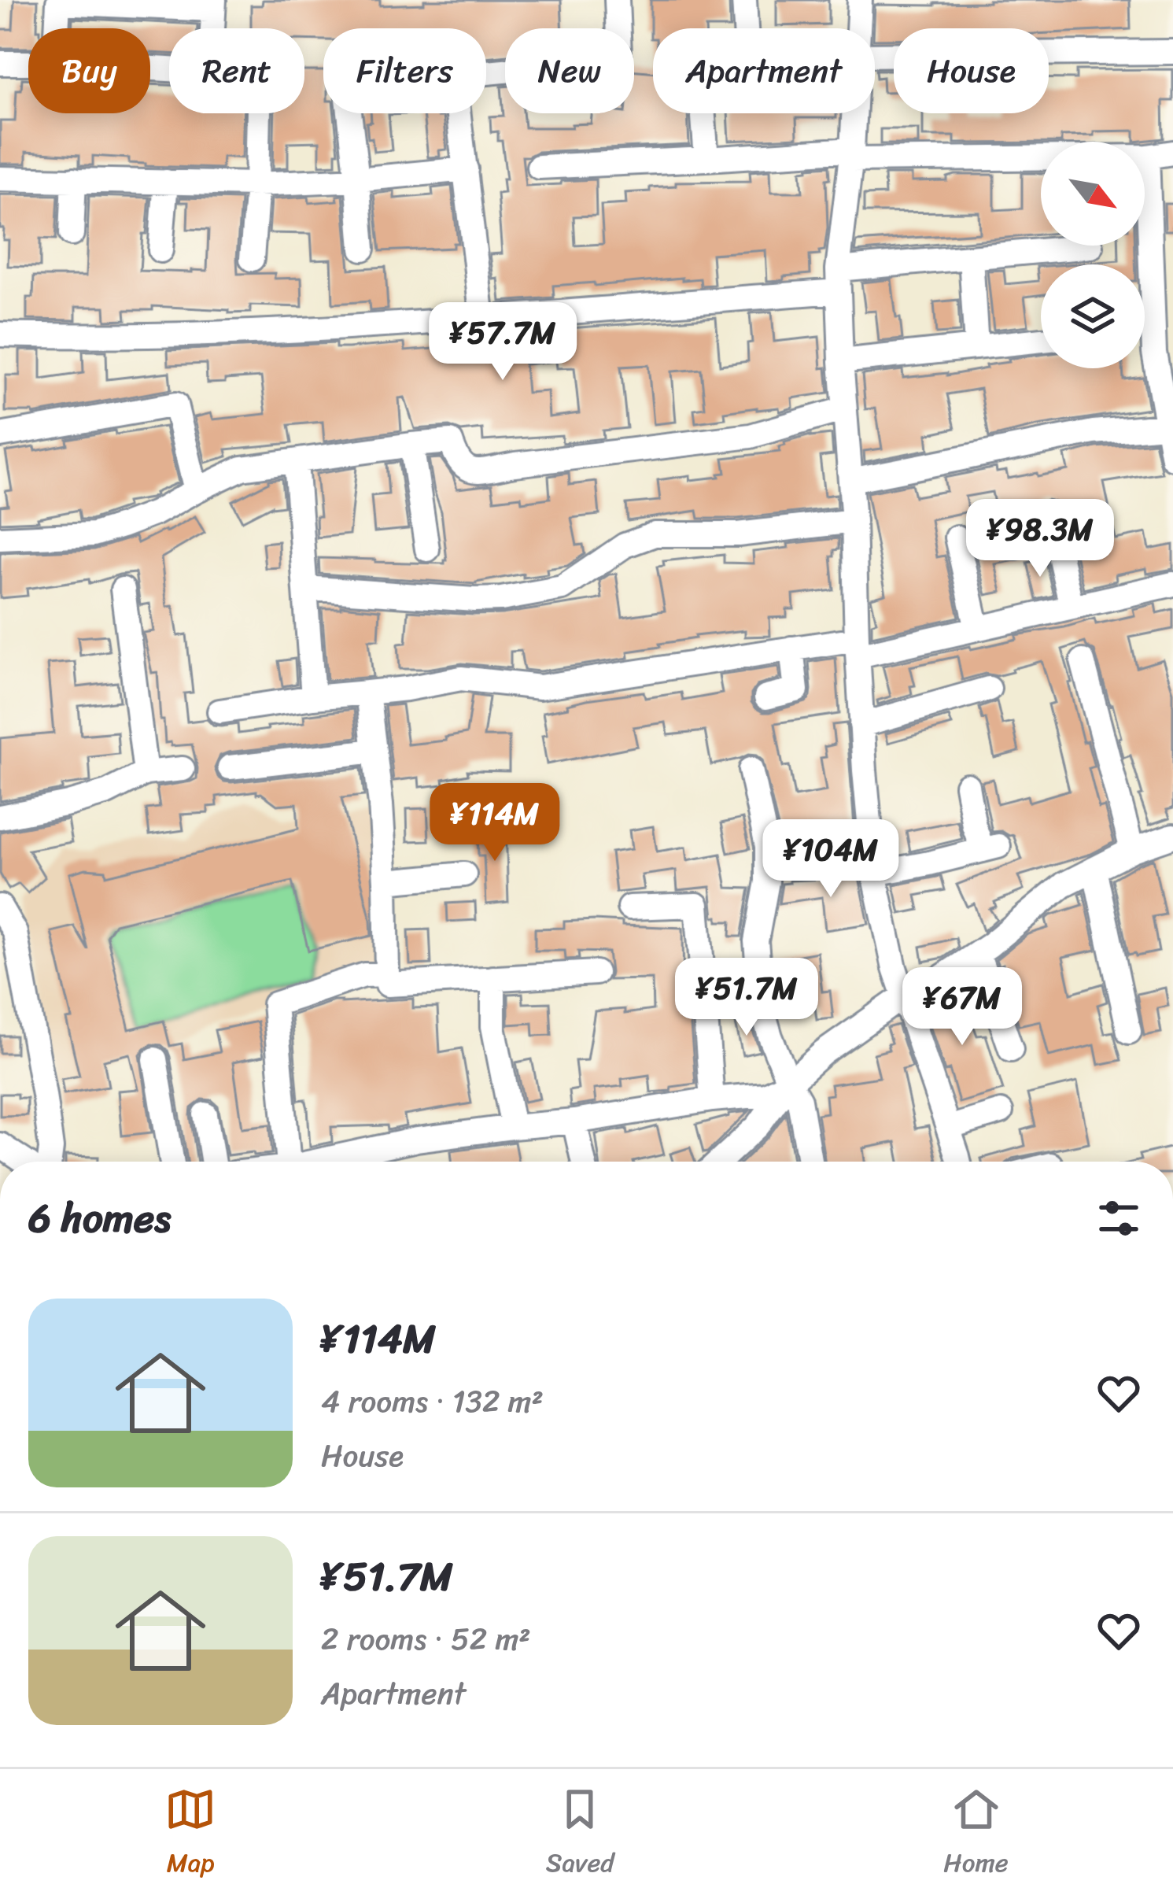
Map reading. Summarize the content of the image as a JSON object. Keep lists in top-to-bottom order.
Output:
{
  "north": "bottom right",
  "page": {
    "chip": [
      "Buy",
      "Rent",
      "Filters",
      "New",
      "Apartment",
      "House"
    ],
    "price": [
      "¥57.7M",
      "¥98.3M",
      "¥114M",
      "¥104M",
      "¥51.7M",
      "¥67M"
    ],
    "heading": "6 homes",
    "list": [
      {
        "name": "¥114M",
        "note": "4 rooms · 132 m² · House"
      },
      {
        "name": "¥51.7M",
        "note": "2 rooms · 52 m² · Apartment"
      }
    ],
    "tabs": ["Map", "Saved", "Home"]
  }
}
